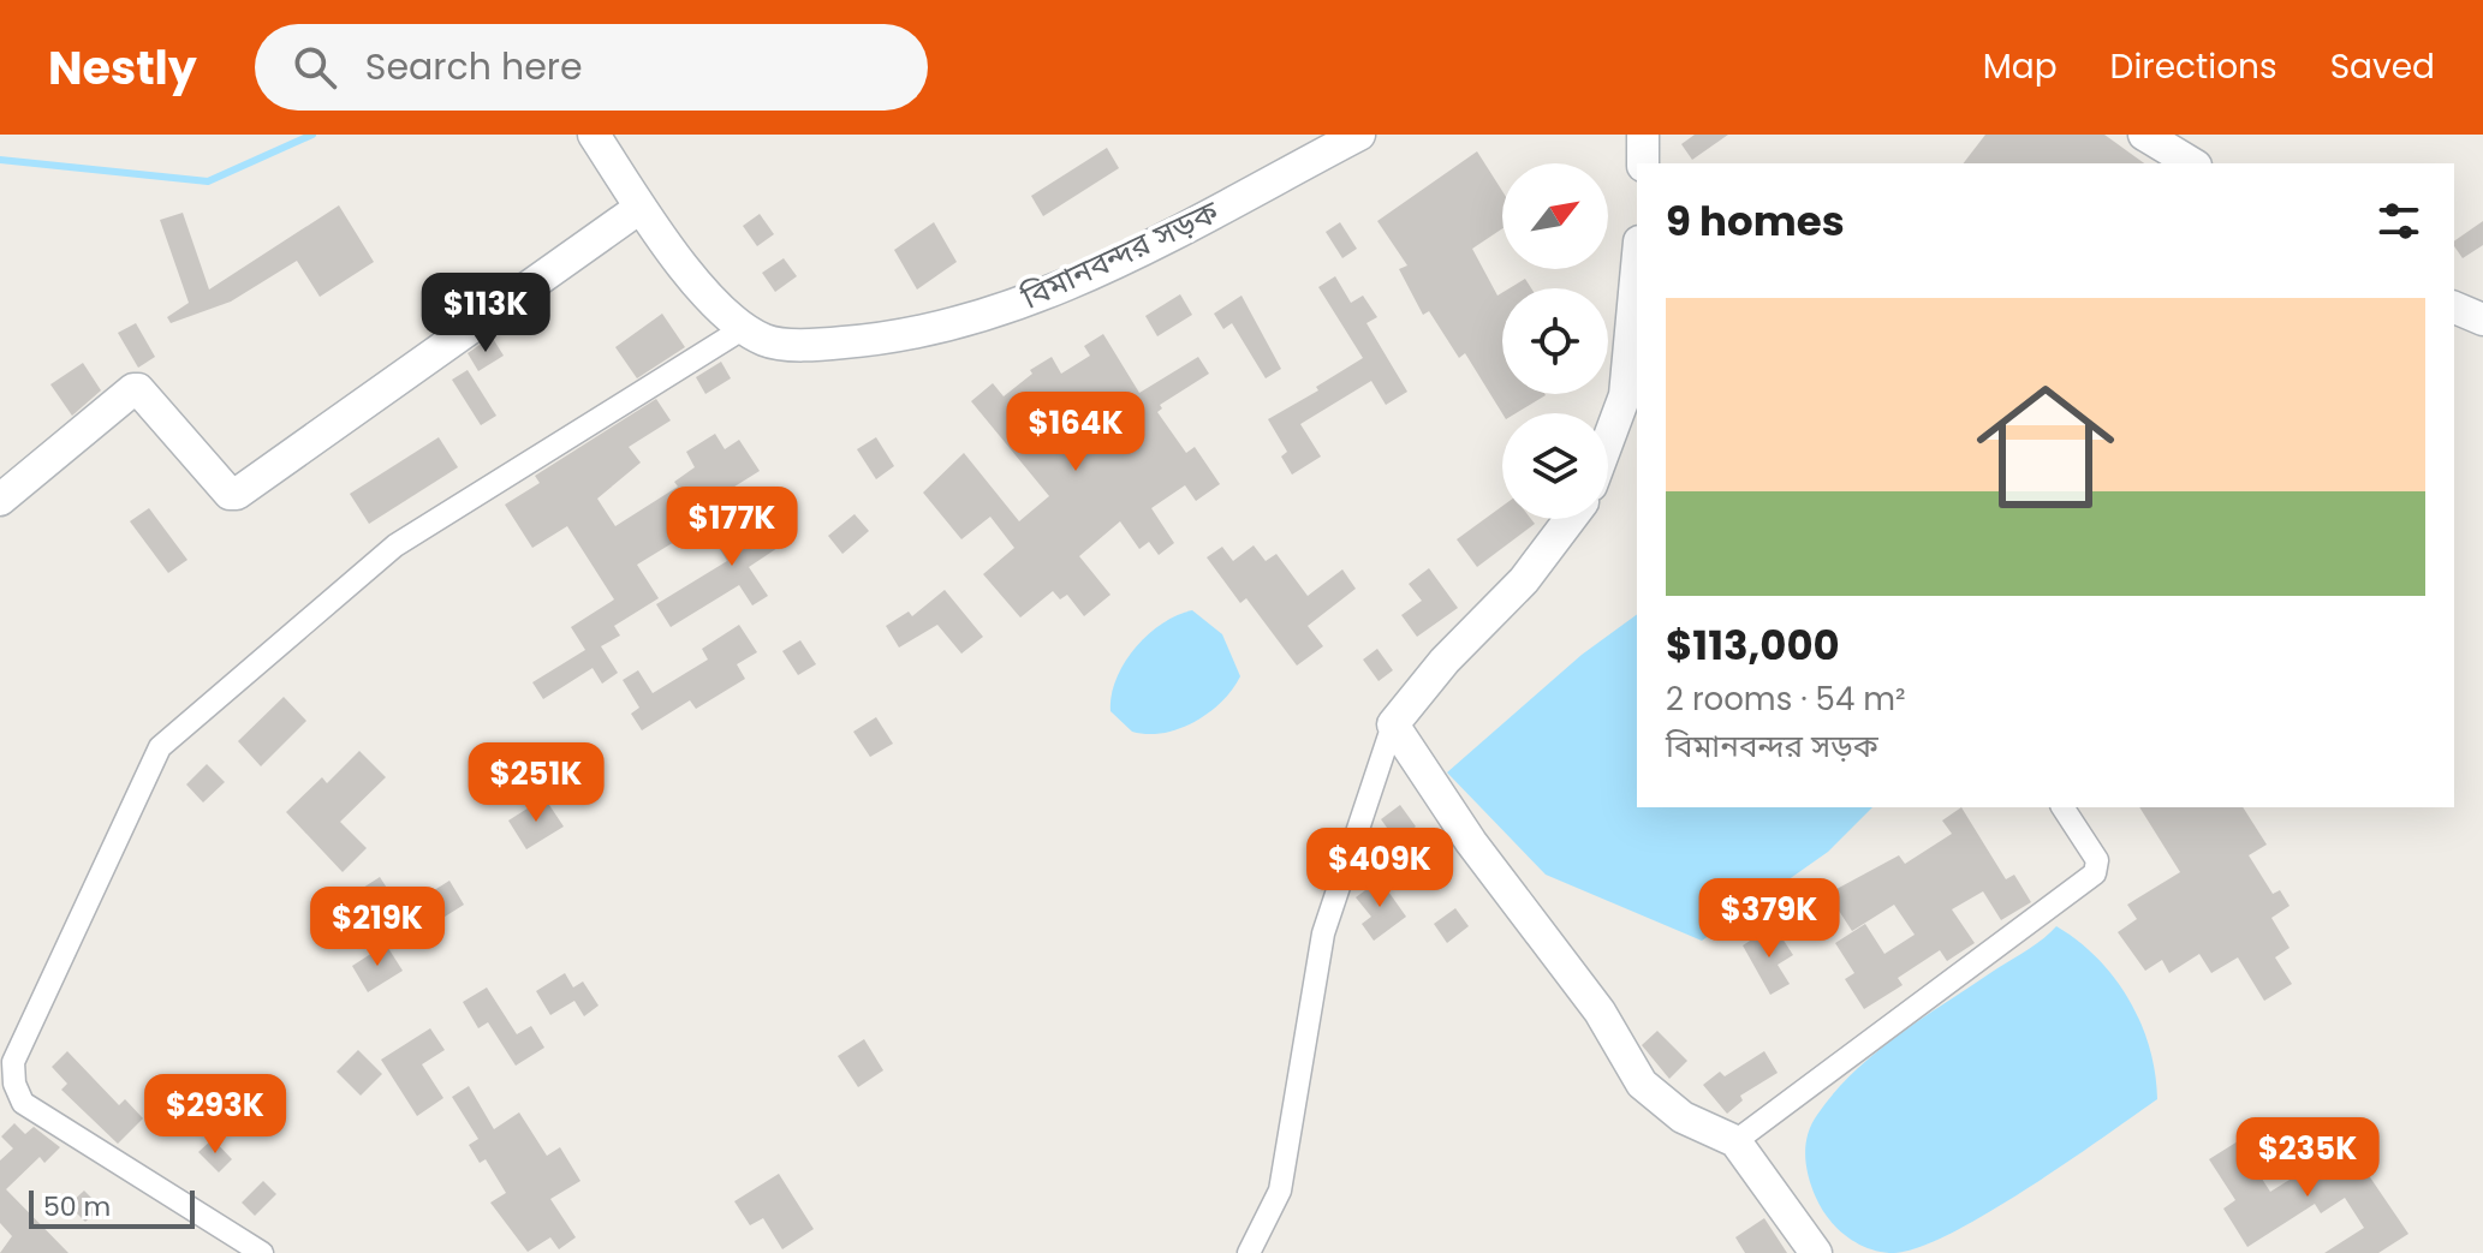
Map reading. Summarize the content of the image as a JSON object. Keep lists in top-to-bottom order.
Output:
{
  "streets": {
    "main road": ["বিমানবন্দর সড়ক"]
  },
  "scale_bar": "50 m",
  "north": "top right",
  "page": {
    "header": "Nestly",
    "search": "Search here",
    "nav": ["Map", "Directions", "Saved"],
    "heading": "9 homes",
    "price": [
      "$113K",
      "$164K",
      "$177K",
      "$251K",
      "$409K",
      "$379K",
      "$219K",
      "$293K",
      "$235K"
    ],
    "list": [
      {
        "name": "$113,000",
        "note": "2 rooms · 54 m² · বিমানবন্দর সড়ক"
      }
    ],
    "scale": "50 m"
  }
}
